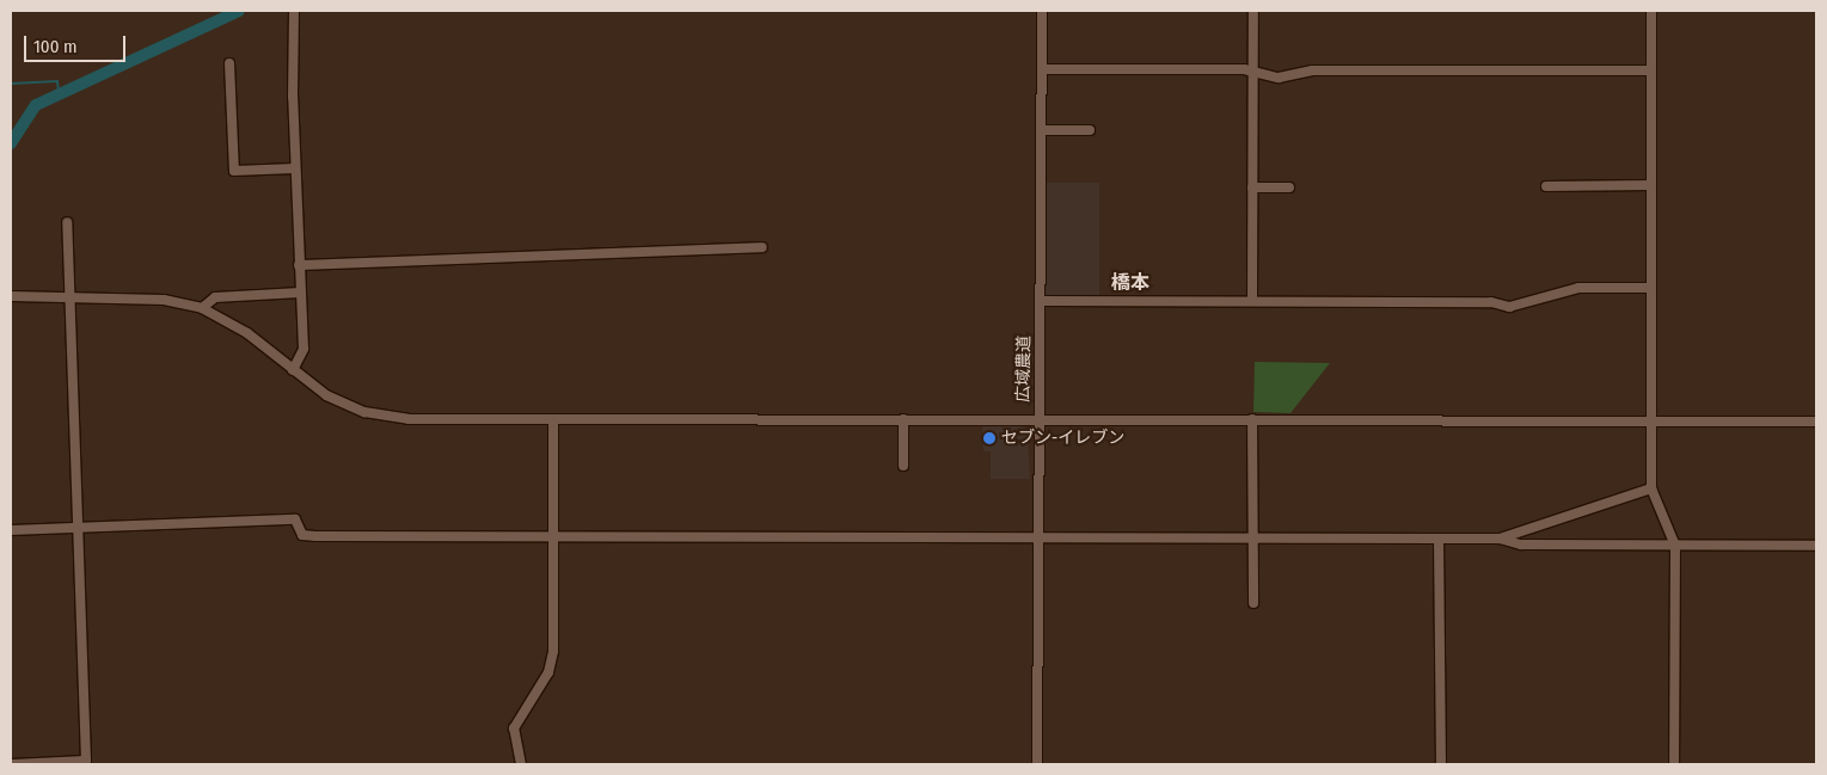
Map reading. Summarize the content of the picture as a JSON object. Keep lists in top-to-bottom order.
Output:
{
  "streets": {
    "street": ["広域農道"]
  },
  "districts": ["橋本"],
  "places": ["セブン-イレブン"],
  "scale_bar": "100 m"
}
